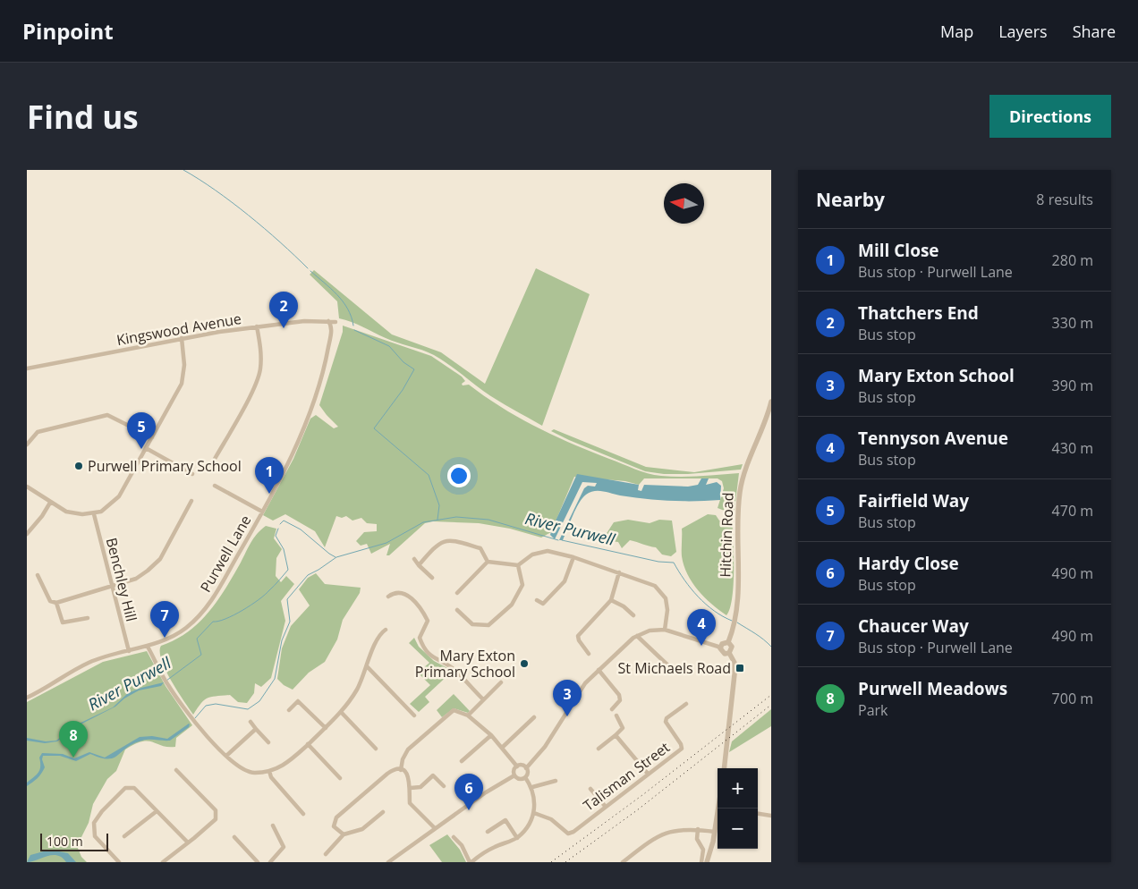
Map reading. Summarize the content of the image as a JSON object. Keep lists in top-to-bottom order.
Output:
{
  "streets": {
    "street": [
      "Kingswood Avenue",
      "Hitchin Road",
      "Purwell Lane",
      "Benchley Hill",
      "Talisman Street"
    ]
  },
  "crossings": [
    ["Kingswood Avenue", "Purwell Lane"],
    ["Purwell Lane", "Benchley Hill"]
  ],
  "water": ["River Purwell"],
  "places": {
    "other": ["Purwell Primary School", "Mary Exton Primary School"],
    "transit": ["St Michaels Road"]
  },
  "scale_bar": "100 m",
  "north": "left",
  "page": {
    "header": "Pinpoint",
    "nav": ["Map", "Layers", "Share"],
    "buttons": "Directions",
    "title": "Find us",
    "heading": ["Nearby", "8 results"],
    "list": [
      {
        "mark": "1",
        "name": "Mill Close",
        "note": "Bus stop · Purwell Lane",
        "value": "280 m"
      },
      {
        "mark": "2",
        "name": "Thatchers End",
        "note": "Bus stop",
        "value": "330 m"
      },
      {
        "mark": "3",
        "name": "Mary Exton School",
        "note": "Bus stop",
        "value": "390 m"
      },
      {
        "mark": "4",
        "name": "Tennyson Avenue",
        "note": "Bus stop",
        "value": "430 m"
      },
      {
        "mark": "5",
        "name": "Fairfield Way",
        "note": "Bus stop",
        "value": "470 m"
      },
      {
        "mark": "6",
        "name": "Hardy Close",
        "note": "Bus stop",
        "value": "490 m"
      },
      {
        "mark": "7",
        "name": "Chaucer Way",
        "note": "Bus stop · Purwell Lane",
        "value": "490 m"
      },
      {
        "mark": "8",
        "name": "Purwell Meadows",
        "note": "Park",
        "value": "700 m"
      }
    ],
    "pins": [
      "2",
      "5",
      "1",
      "7",
      "4",
      "3",
      "8",
      "6"
    ],
    "map_buttons": ["+", "−"],
    "scale": "100 m"
  }
}
